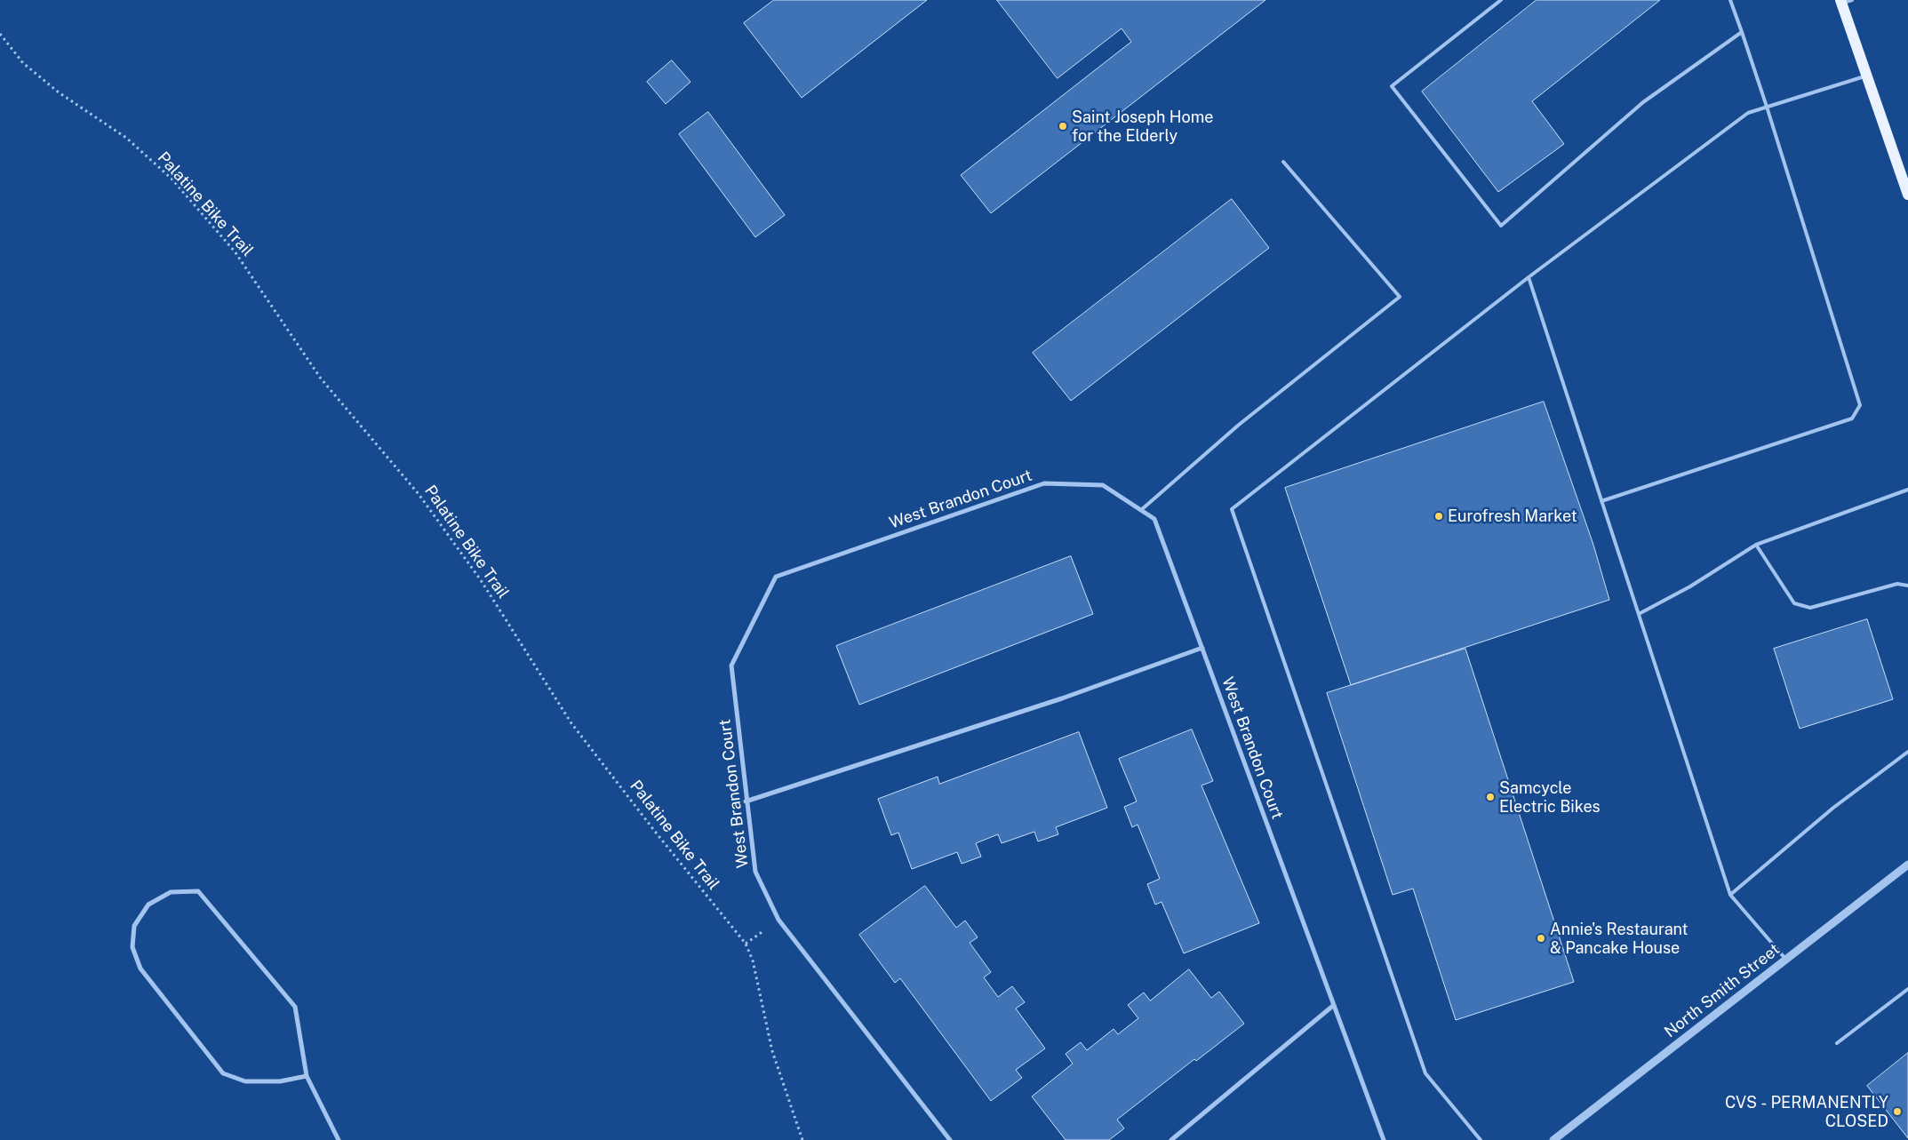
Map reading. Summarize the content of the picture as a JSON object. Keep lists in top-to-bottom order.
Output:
{
  "streets": {
    "street": ["West Brandon Court", "North Smith Street"],
    "path": ["Palatine Bike Trail"]
  },
  "places": [
    "Saint Joseph Home for the Elderly",
    "Eurofresh Market",
    "Samcycle Electric Bikes",
    "Annie's Restaurant & Pancake House",
    "CVS - PERMANENTLY CLOSED"
  ]
}
